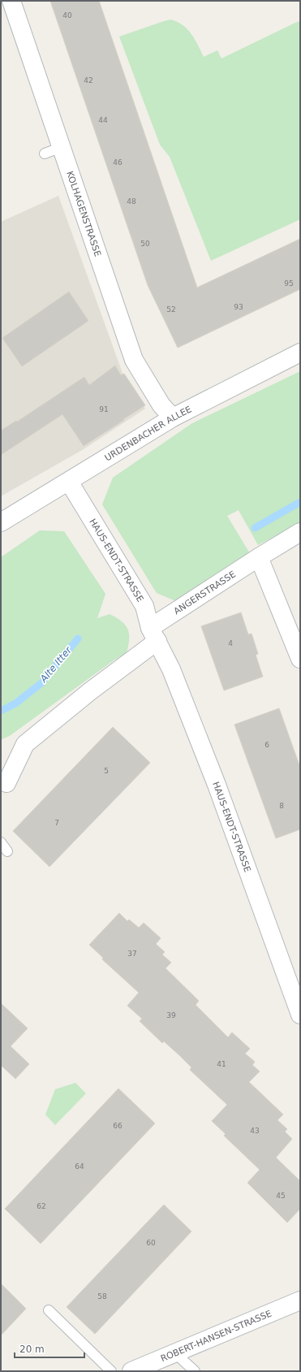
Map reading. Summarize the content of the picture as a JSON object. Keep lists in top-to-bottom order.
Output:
{
  "streets": {
    "street": [
      "KOLHAGENSTRASSE",
      "URDENBACHER ALLEE",
      "HAUS-ENDT-STRASSE",
      "ANGERSTRASSE",
      "ROBERT-HANSEN-STRASSE"
    ]
  },
  "crossings": [
    ["KOLHAGENSTRASSE", "URDENBACHER ALLEE"],
    ["URDENBACHER ALLEE", "HAUS-ENDT-STRASSE"],
    ["HAUS-ENDT-STRASSE", "ANGERSTRASSE"]
  ],
  "water": ["Alte Itter"],
  "house_numbers": [
    "40",
    "42",
    "44",
    "46",
    "48",
    "50",
    "95",
    "93",
    "52",
    "91",
    "4",
    "6",
    "5",
    "8",
    "7",
    "37",
    "39",
    "41",
    "66",
    "43",
    "64",
    "45",
    "62",
    "60",
    "58"
  ],
  "scale_bar": "20 m"
}
